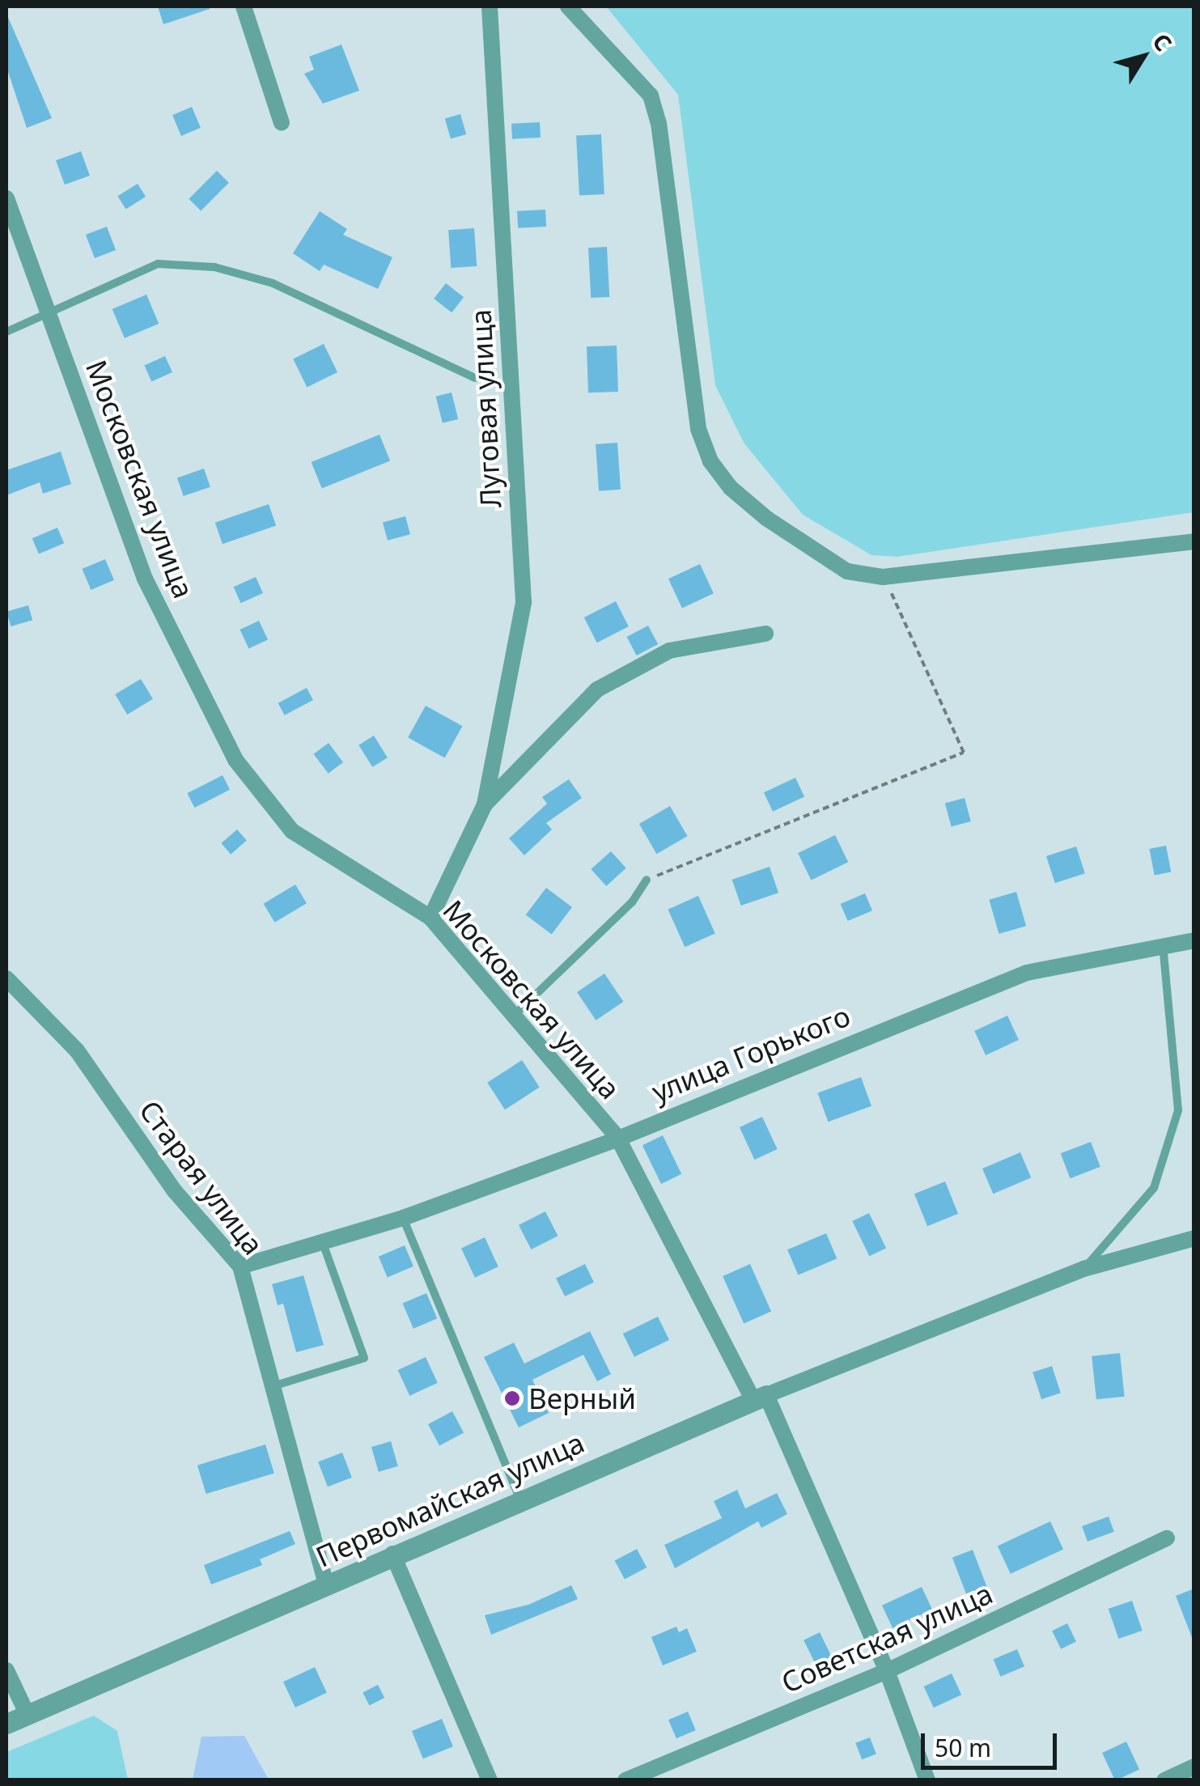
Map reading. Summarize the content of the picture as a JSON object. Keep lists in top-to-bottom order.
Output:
{
  "streets": {
    "street": [
      "Луговая улица",
      "Московская улица",
      "улица Горького",
      "Старая улица",
      "Первомайская улица",
      "Советская улица"
    ]
  },
  "crossings": [
    ["Московская улица", "улица Горького"],
    ["Московская улица", "Первомайская улица"],
    ["Московская улица", "Советская улица"],
    ["улица Горького", "Старая улица"],
    ["Старая улица", "Первомайская улица"]
  ],
  "places": ["Верный"],
  "scale_bar": "50 m",
  "north": "top right"
}
